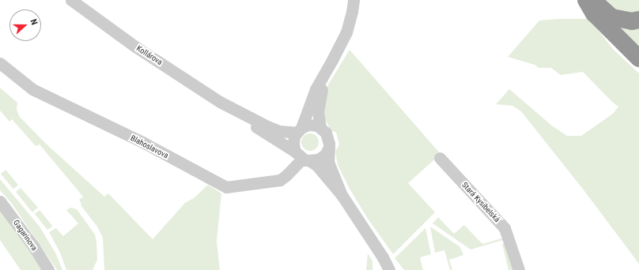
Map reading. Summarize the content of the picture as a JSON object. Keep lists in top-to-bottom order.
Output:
{
  "streets": {
    "street": [
      "Kollárova",
      "Blahoslavova",
      "Stará Kysibelská",
      "Gagarinova"
    ]
  },
  "crossings": [
    ["Kollárova", "Blahoslavova"]
  ],
  "north": "right"
}
